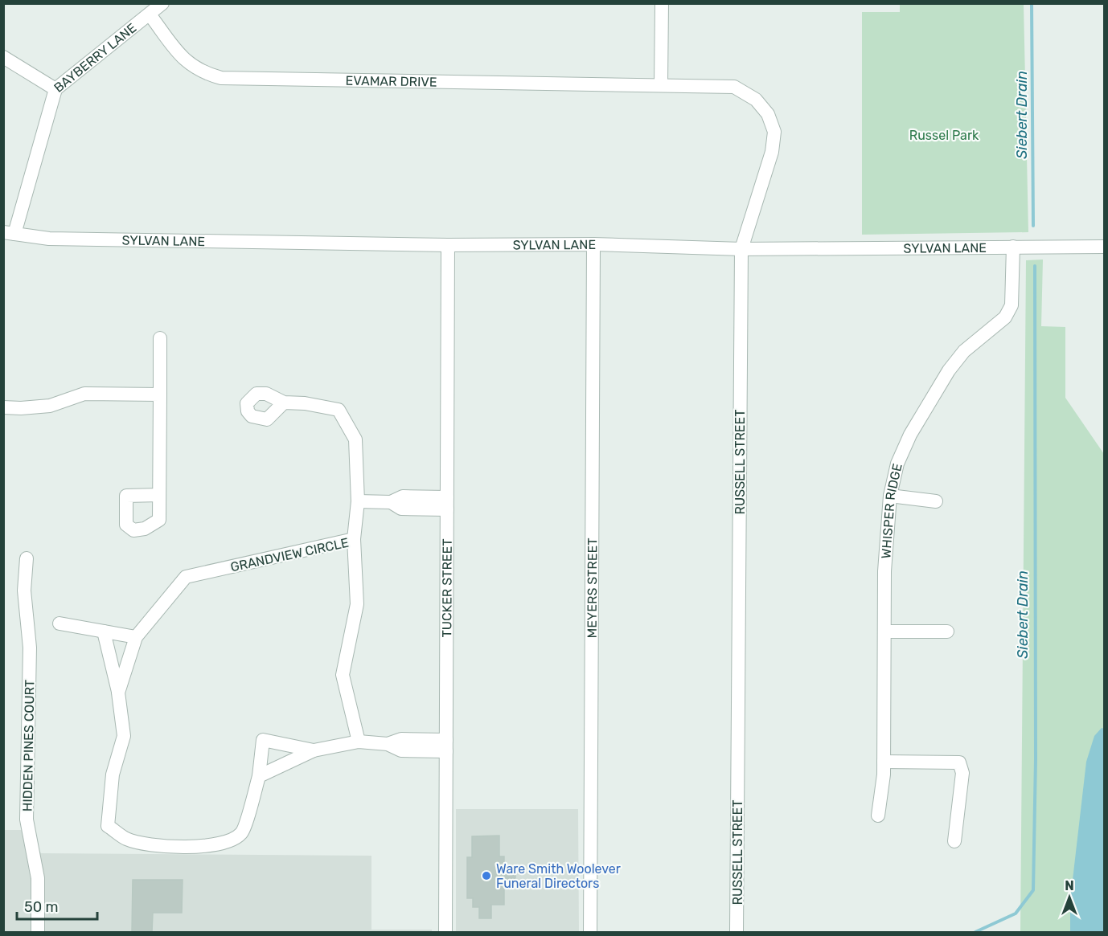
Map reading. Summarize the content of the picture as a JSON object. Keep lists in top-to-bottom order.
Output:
{
  "streets": {
    "street": [
      "BAYBERRY LANE",
      "EVAMAR DRIVE",
      "SYLVAN LANE",
      "RUSSELL STREET",
      "WHISPER RIDGE",
      "GRANDVIEW CIRCLE",
      "MEYERS STREET",
      "TUCKER STREET",
      "HIDDEN PINES COURT"
    ]
  },
  "crossings": [
    ["BAYBERRY LANE", "EVAMAR DRIVE"],
    ["BAYBERRY LANE", "SYLVAN LANE"],
    ["EVAMAR DRIVE", "RUSSELL STREET"],
    ["SYLVAN LANE", "RUSSELL STREET"],
    ["SYLVAN LANE", "WHISPER RIDGE"],
    ["SYLVAN LANE", "MEYERS STREET"],
    ["SYLVAN LANE", "TUCKER STREET"]
  ],
  "water": ["Siebert Drain"],
  "parks": ["Russel Park"],
  "places": ["Ware Smith Woolever Funeral Directors"],
  "scale_bar": "50 m",
  "north": "top"
}
